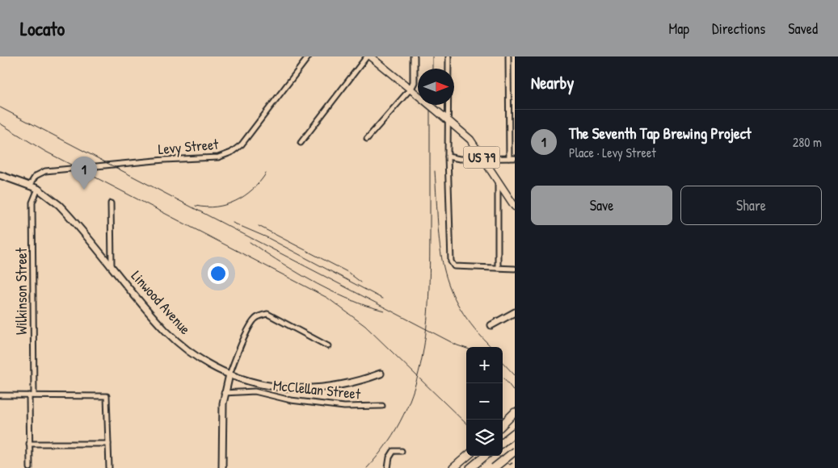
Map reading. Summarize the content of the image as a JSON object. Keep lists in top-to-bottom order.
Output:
{
  "streets": {
    "main road": ["US 79", "Linwood Avenue"],
    "street": ["Levy Street", "Wilkinson Street", "McClellan Street"]
  },
  "crossings": [
    ["Levy Street", "Linwood Avenue"],
    ["Wilkinson Street", "Linwood Avenue"]
  ],
  "north": "right",
  "page": {
    "header": "Locato",
    "nav": ["Map", "Directions", "Saved"],
    "heading": "Nearby",
    "list": [
      {
        "mark": "1",
        "name": "The Seventh Tap Brewing Project",
        "note": "Place · Levy Street",
        "value": "280 m"
      }
    ],
    "pins": "1",
    "buttons": ["Save", "Share"],
    "map_buttons": ["+", "−"]
  }
}
